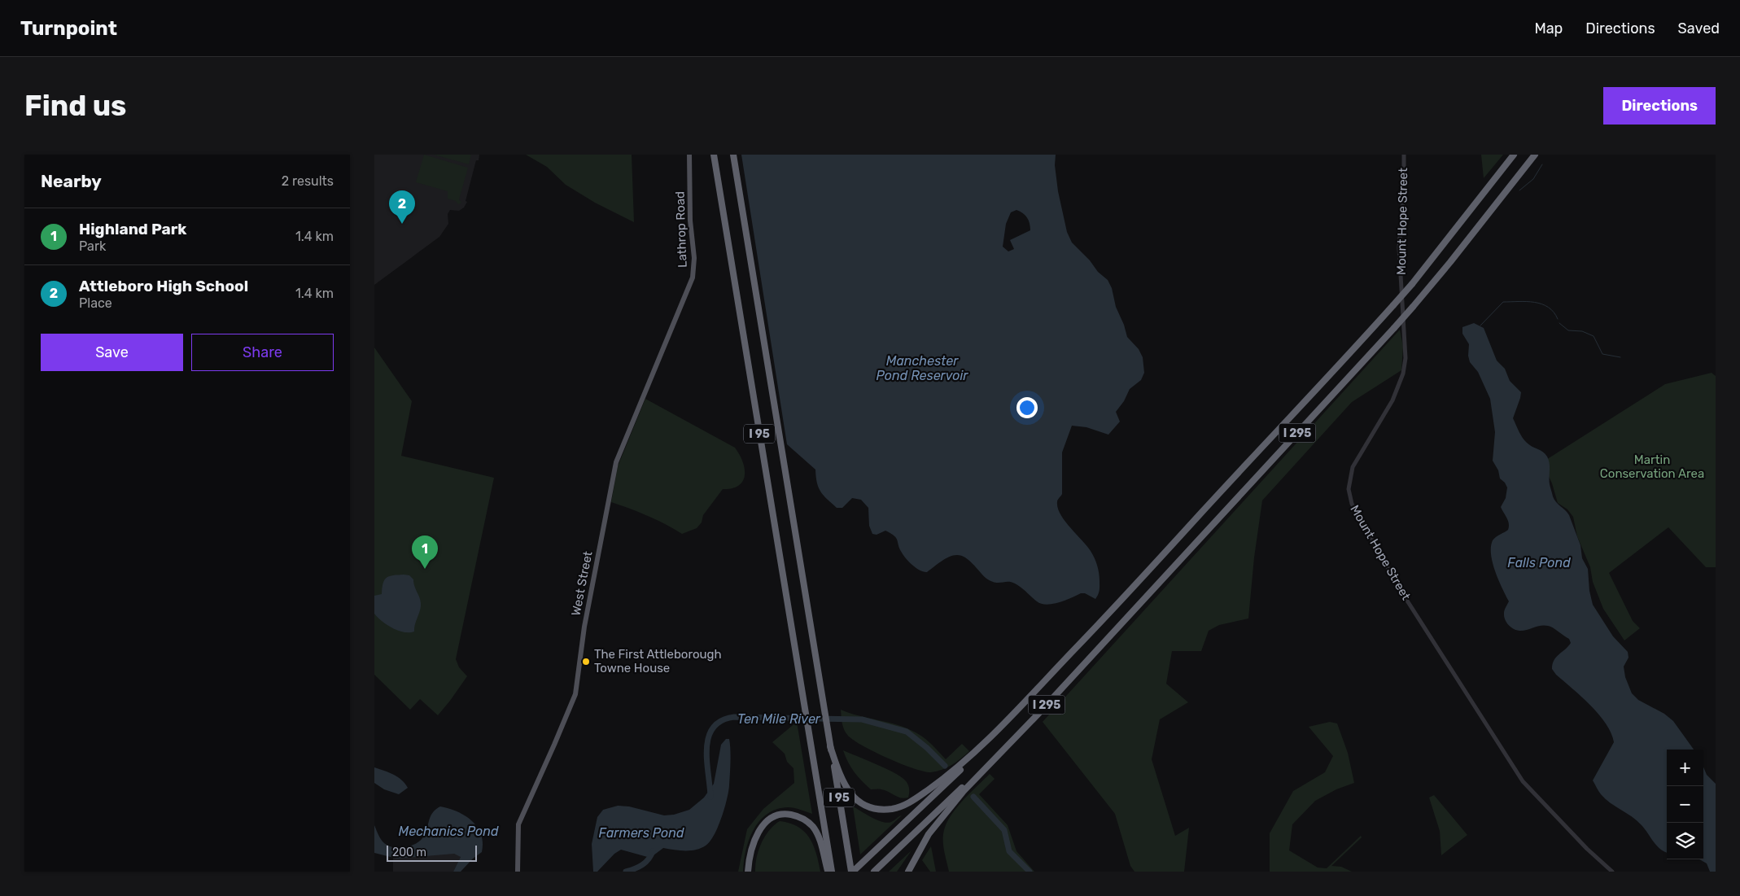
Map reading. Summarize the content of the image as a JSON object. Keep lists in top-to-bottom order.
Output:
{
  "streets": {
    "highway": ["I 295", "I 95"],
    "main road": ["Lathrop Road", "West Street"],
    "street": ["Mount Hope Street"]
  },
  "crossings": [
    ["Lathrop Road", "West Street"]
  ],
  "water": [
    "Manchester Pond Reservoir",
    "Falls Pond",
    "Ten Mile River",
    "Mechanics Pond",
    "Farmers Pond"
  ],
  "parks": ["Martin Conservation Area"],
  "places": ["The First Attleborough Towne House"],
  "scale_bar": "200 m",
  "page": {
    "header": "Turnpoint",
    "nav": ["Map", "Directions", "Saved"],
    "buttons": [
      "Directions",
      ["Save", "Share"]
    ],
    "title": "Find us",
    "heading": ["Nearby", "2 results"],
    "pins": ["2", "1"],
    "list": [
      {
        "mark": "1",
        "name": "Highland Park",
        "note": "Park",
        "value": "1.4 km"
      },
      {
        "mark": "2",
        "name": "Attleboro High School",
        "note": "Place",
        "value": "1.4 km"
      }
    ],
    "map_buttons": ["+", "−"],
    "scale": "200 m"
  }
}
